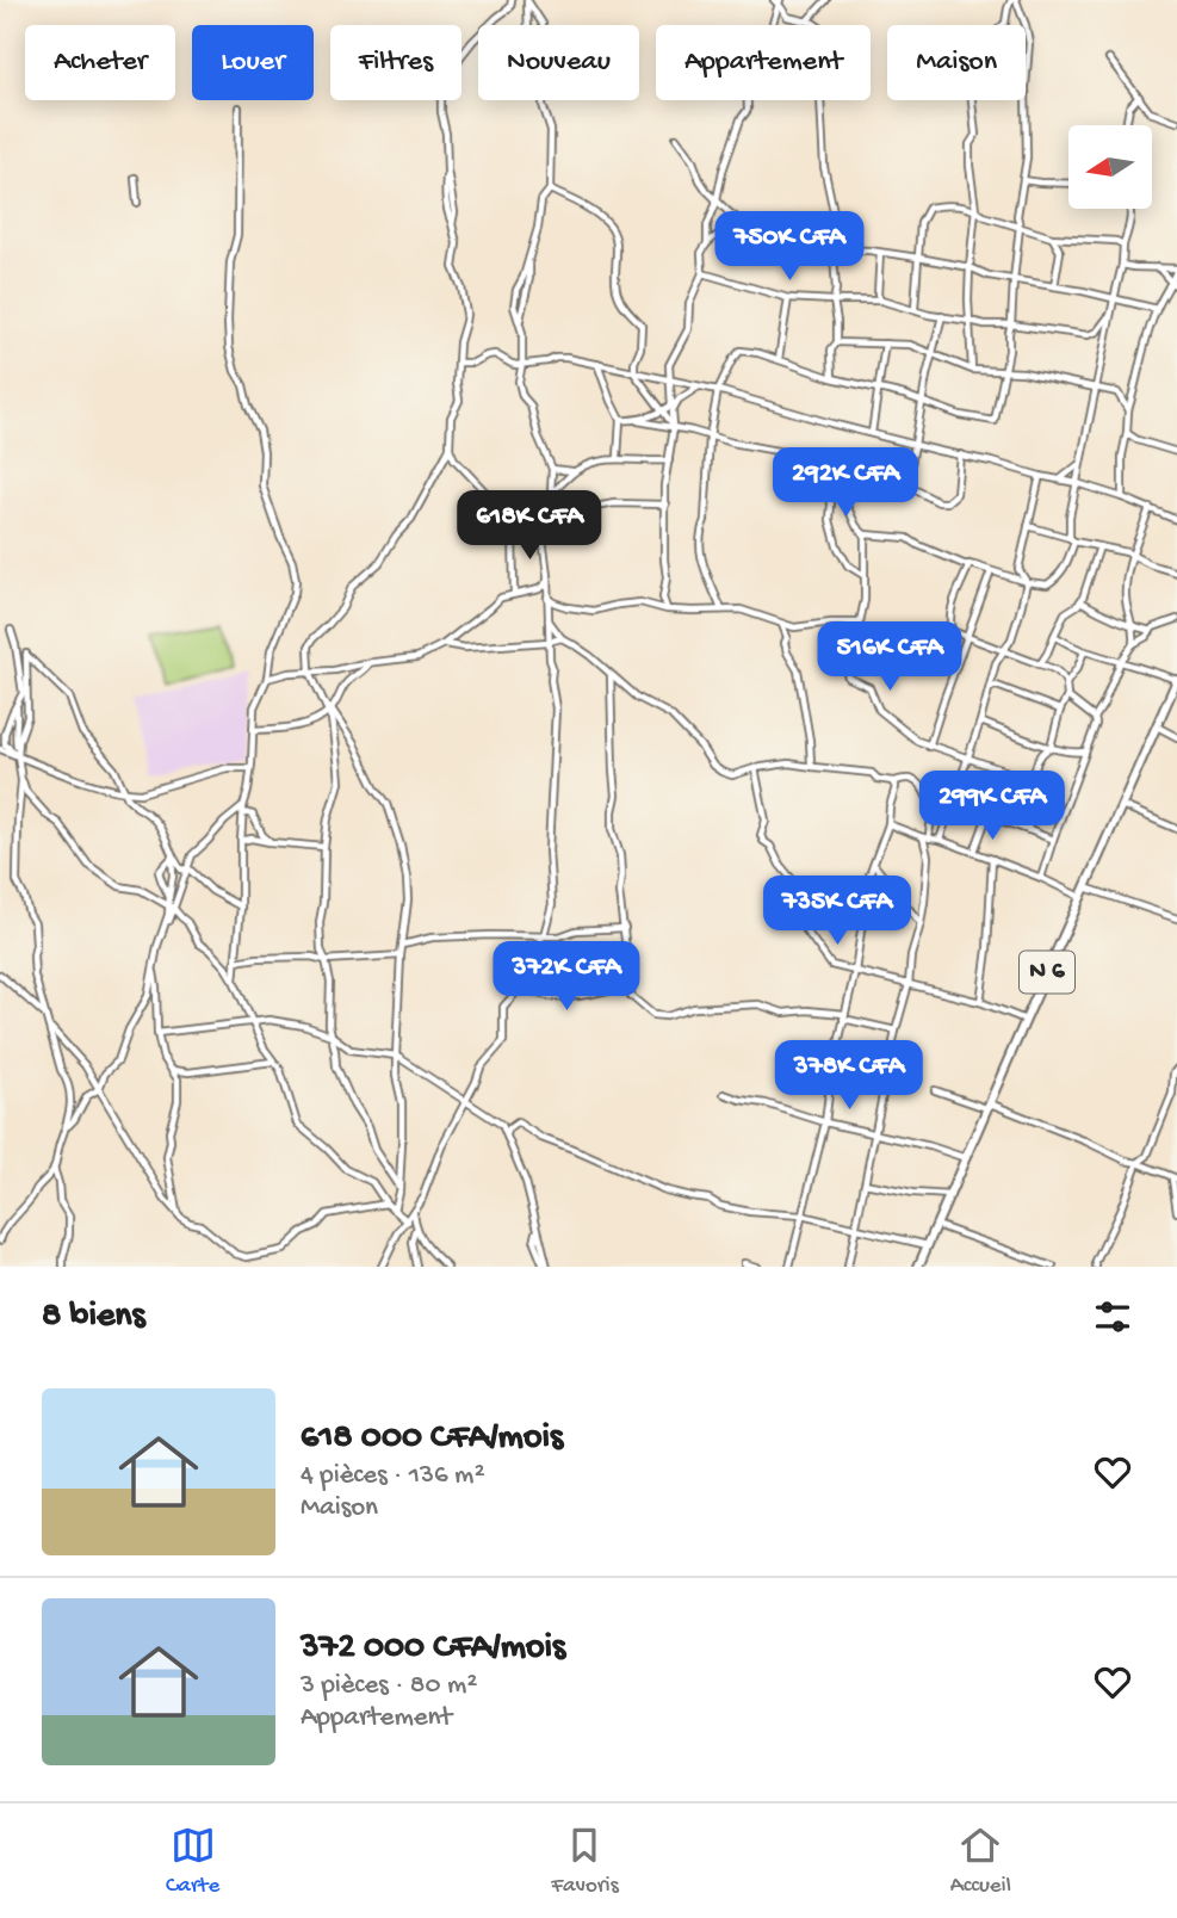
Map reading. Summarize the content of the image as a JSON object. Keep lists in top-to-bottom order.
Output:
{
  "streets": {
    "main road": ["N 6"]
  },
  "north": "left",
  "page": {
    "chip": [
      "Acheter",
      "Louer",
      "Filtres",
      "Nouveau",
      "Appartement",
      "Maison"
    ],
    "price": [
      "750K CFA",
      "292K CFA",
      "618K CFA",
      "516K CFA",
      "299K CFA",
      "735K CFA",
      "372K CFA",
      "378K CFA"
    ],
    "heading": "8 biens",
    "list": [
      {
        "name": "618 000 CFA/mois",
        "note": "4 pièces · 136 m² · Maison"
      },
      {
        "name": "372 000 CFA/mois",
        "note": "3 pièces · 80 m² · Appartement"
      }
    ],
    "tabs": ["Carte", "Favoris", "Accueil"]
  }
}
